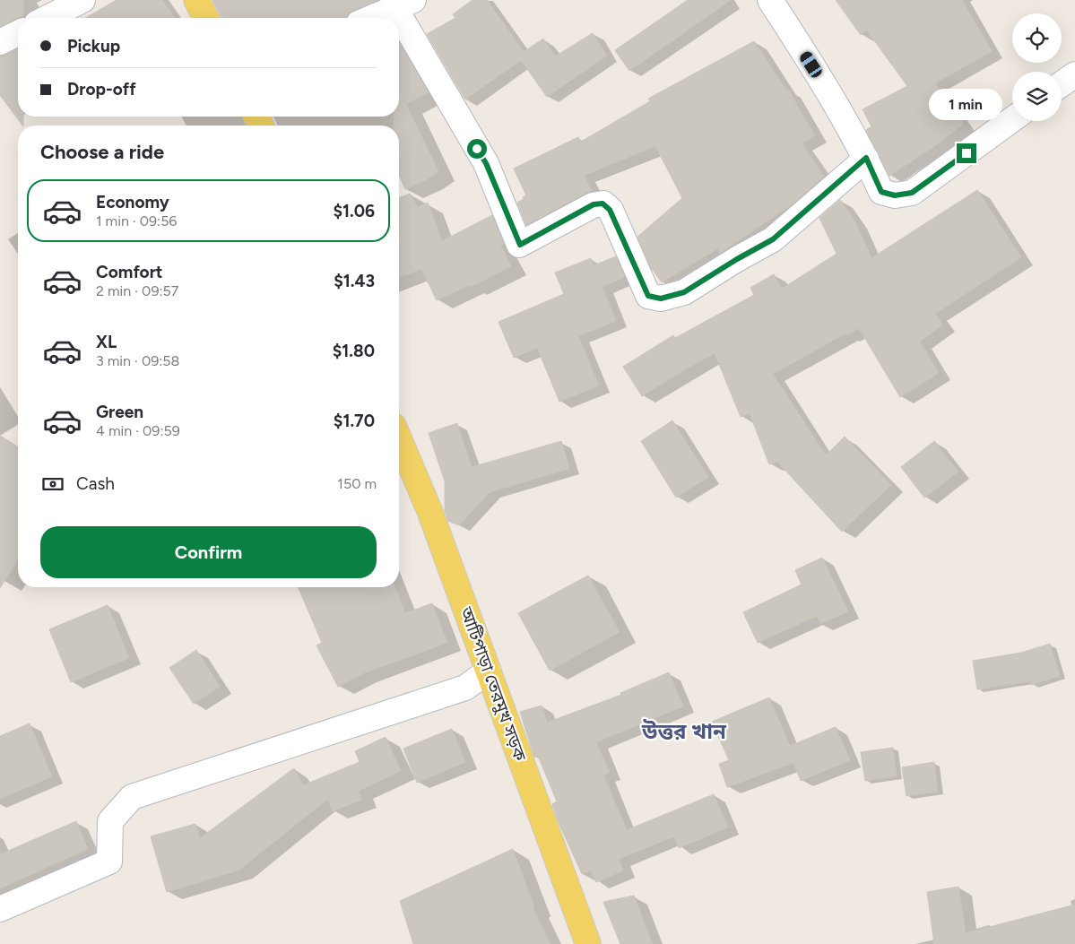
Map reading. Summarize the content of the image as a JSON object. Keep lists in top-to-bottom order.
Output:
{
  "streets": {
    "main road": ["আটিপাড়া তেরমুখ সড়ক"]
  },
  "districts": ["উত্তর খান"],
  "page": {
    "banner": ["Pickup", "Drop-off"],
    "bubble": "1 min",
    "heading": "Choose a ride",
    "list": [
      {
        "name": "Economy",
        "note": "1 min · 09:56",
        "value": "$1.06"
      },
      {
        "name": "Comfort",
        "note": "2 min · 09:57",
        "value": "$1.43"
      },
      {
        "name": "XL",
        "note": "3 min · 09:58",
        "value": "$1.80"
      },
      {
        "name": "Green",
        "note": "4 min · 09:59",
        "value": "$1.70"
      }
    ],
    "pay": ["Cash", "150 m"],
    "buttons": "Confirm"
  }
}
